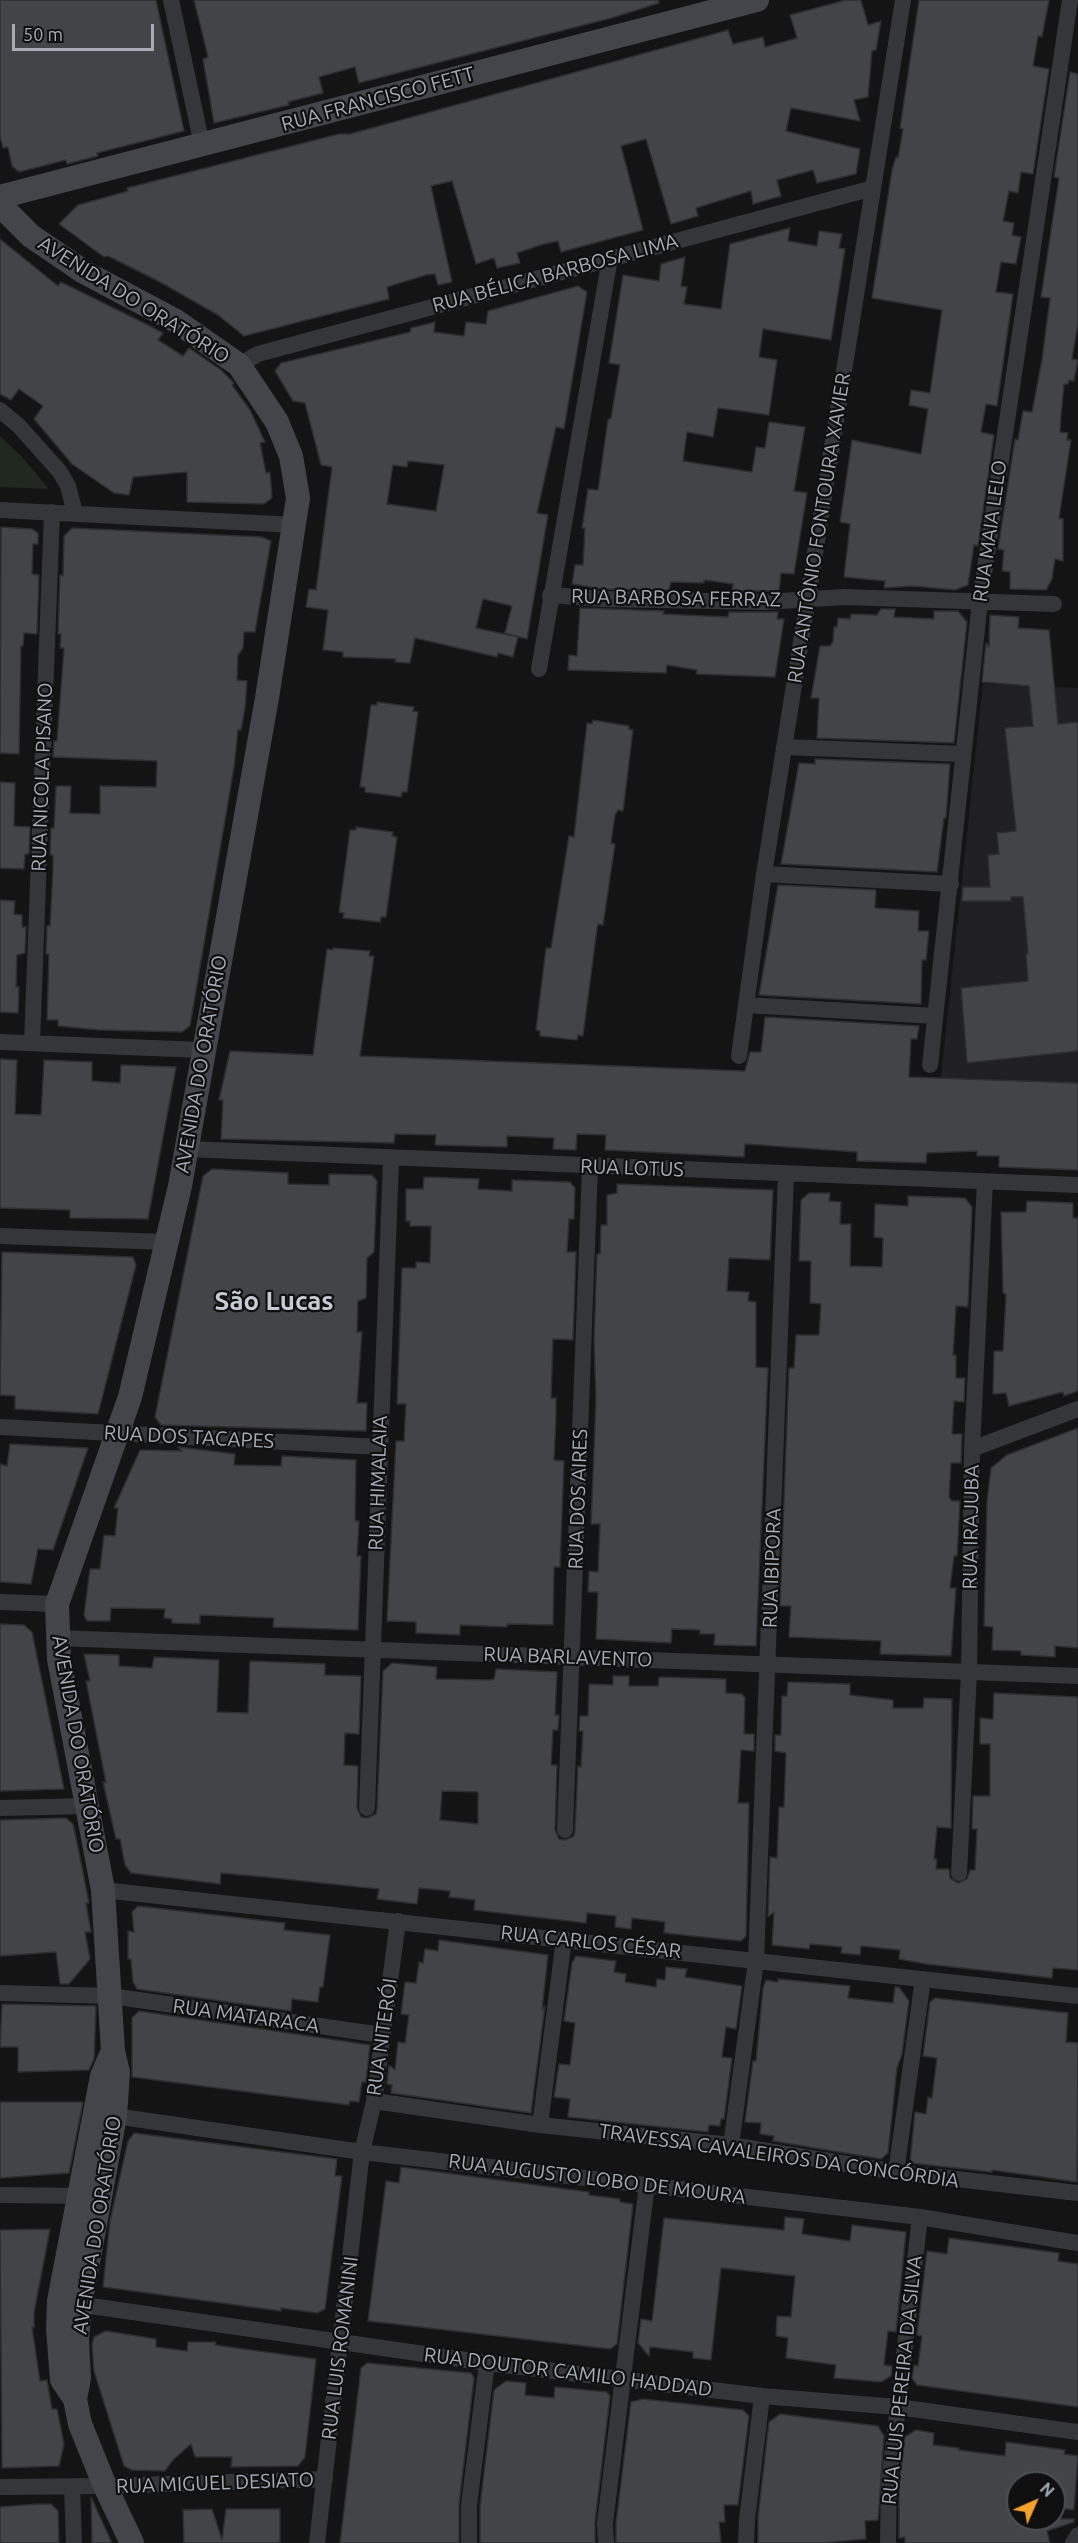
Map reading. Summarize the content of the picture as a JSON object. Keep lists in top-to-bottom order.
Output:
{
  "streets": {
    "main road": ["RUA FRANCISCO FETT", "AVENIDA DO ORATÓRIO"],
    "street": [
      "RUA BÉLICA BARBOSA LIMA",
      "RUA ANTÔNIO FONTOURA XAVIER",
      "RUA MAIA LELO",
      "RUA BARBOSA FERRAZ",
      "RUA NICOLA PISANO",
      "RUA LOTUS",
      "RUA DOS TACAPES",
      "RUA HIMALAIA",
      "RUA DOS AIRES",
      "RUA IRAJUBA",
      "RUA IBIPORA",
      "RUA BARLAVENTO",
      "RUA CARLOS CÉSAR",
      "RUA MATARACA",
      "RUA NITERÓI",
      "TRAVESSA CAVALEIROS DA CONCÓRDIA",
      "RUA AUGUSTO LOBO DE MOURA",
      "RUA LUIS ROMANINI",
      "RUA DOUTOR CAMILO HADDAD",
      "RUA LUIS PEREIRA DA SILVA",
      "RUA MIGUEL DESIATO"
    ]
  },
  "crossings": [
    ["RUA BÉLICA BARBOSA LIMA", "AVENIDA DO ORATÓRIO"],
    ["RUA BÉLICA BARBOSA LIMA", "RUA ANTÔNIO FONTOURA XAVIER"],
    ["AVENIDA DO ORATÓRIO", "RUA LOTUS"],
    ["AVENIDA DO ORATÓRIO", "RUA DOS TACAPES"],
    ["AVENIDA DO ORATÓRIO", "RUA BARLAVENTO"],
    ["AVENIDA DO ORATÓRIO", "RUA CARLOS CÉSAR"],
    ["AVENIDA DO ORATÓRIO", "RUA MATARACA"],
    ["AVENIDA DO ORATÓRIO", "RUA AUGUSTO LOBO DE MOURA"],
    ["AVENIDA DO ORATÓRIO", "RUA DOUTOR CAMILO HADDAD"],
    ["AVENIDA DO ORATÓRIO", "RUA MIGUEL DESIATO"],
    ["RUA ANTÔNIO FONTOURA XAVIER", "RUA BARBOSA FERRAZ"],
    ["RUA MAIA LELO", "RUA BARBOSA FERRAZ"],
    ["RUA LOTUS", "RUA HIMALAIA"],
    ["RUA LOTUS", "RUA DOS AIRES"],
    ["RUA LOTUS", "RUA IRAJUBA"],
    ["RUA LOTUS", "RUA IBIPORA"],
    ["RUA DOS TACAPES", "RUA HIMALAIA"],
    ["RUA HIMALAIA", "RUA BARLAVENTO"],
    ["RUA DOS AIRES", "RUA BARLAVENTO"],
    ["RUA IRAJUBA", "RUA BARLAVENTO"],
    ["RUA IBIPORA", "RUA BARLAVENTO"],
    ["RUA IBIPORA", "RUA CARLOS CÉSAR"],
    ["RUA IBIPORA", "TRAVESSA CAVALEIROS DA CONCÓRDIA"],
    ["RUA CARLOS CÉSAR", "RUA NITERÓI"],
    ["RUA MATARACA", "RUA NITERÓI"],
    ["RUA NITERÓI", "TRAVESSA CAVALEIROS DA CONCÓRDIA"],
    ["RUA NITERÓI", "RUA AUGUSTO LOBO DE MOURA"],
    ["RUA NITERÓI", "RUA LUIS ROMANINI"],
    ["RUA AUGUSTO LOBO DE MOURA", "RUA LUIS ROMANINI"],
    ["RUA AUGUSTO LOBO DE MOURA", "RUA LUIS PEREIRA DA SILVA"],
    ["RUA LUIS ROMANINI", "RUA DOUTOR CAMILO HADDAD"],
    ["RUA LUIS ROMANINI", "RUA MIGUEL DESIATO"],
    ["RUA DOUTOR CAMILO HADDAD", "RUA LUIS PEREIRA DA SILVA"]
  ],
  "districts": ["São Lucas"],
  "scale_bar": "50 m",
  "north": "top right"
}
